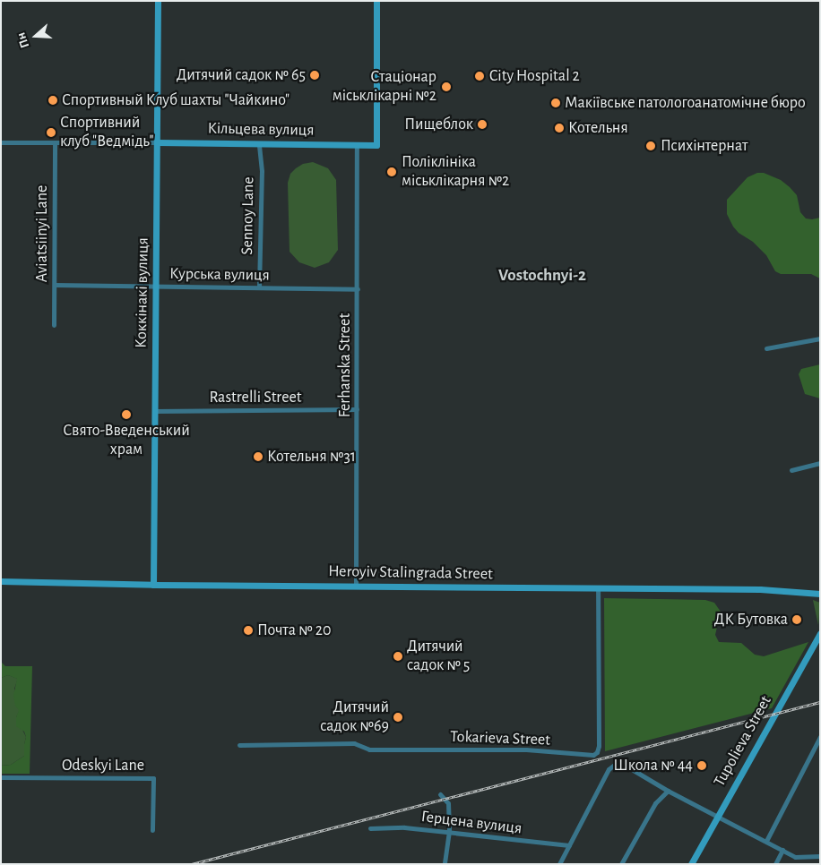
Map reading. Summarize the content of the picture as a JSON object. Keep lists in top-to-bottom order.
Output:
{
  "streets": {
    "street": [
      "Кільцева вулиця",
      "Sennoy Lane",
      "Aviatsiinyi Lane",
      "Курська вулиця",
      "Коккінакі вулиця",
      "Ferhanska Street",
      "Rastrelli Street",
      "Heroyiv Stalingrada Street",
      "Tokarieva Street",
      "Tupolieva Street",
      "Odeskyi Lane",
      "Герцена вулиця"
    ]
  },
  "crossings": [
    ["Кільцева вулиця", "Sennoy Lane"],
    ["Кільцева вулиця", "Aviatsiinyi Lane"],
    ["Кільцева вулиця", "Коккінакі вулиця"],
    ["Кільцева вулиця", "Ferhanska Street"],
    ["Sennoy Lane", "Курська вулиця"],
    ["Aviatsiinyi Lane", "Курська вулиця"],
    ["Курська вулиця", "Коккінакі вулиця"],
    ["Курська вулиця", "Ferhanska Street"],
    ["Коккінакі вулиця", "Rastrelli Street"],
    ["Коккінакі вулиця", "Heroyiv Stalingrada Street"],
    ["Ferhanska Street", "Rastrelli Street"],
    ["Ferhanska Street", "Heroyiv Stalingrada Street"],
    ["Heroyiv Stalingrada Street", "Tokarieva Street"]
  ],
  "districts": ["Vostochnyi-2"],
  "places": [
    "Дитячий садок № 65",
    "City Hospital 2",
    "Стаціонар міськлікарні №2",
    "Спортивный Клуб шахты \"Чайкино\"",
    "Макіївське патологоанатомічне бюро",
    "Пищеблок",
    "Котельня",
    "Спортивний клуб \"Ведмідь\"",
    "Психінтернат",
    "Поліклініка міськлікарня №2",
    "Свято-Введенський храм",
    "Котельня №31",
    "ДК Бутовка",
    "Почта № 20",
    "Дитячий садок № 5",
    "Дитячий садок №69",
    "Школа № 44"
  ],
  "north": "left"
}
